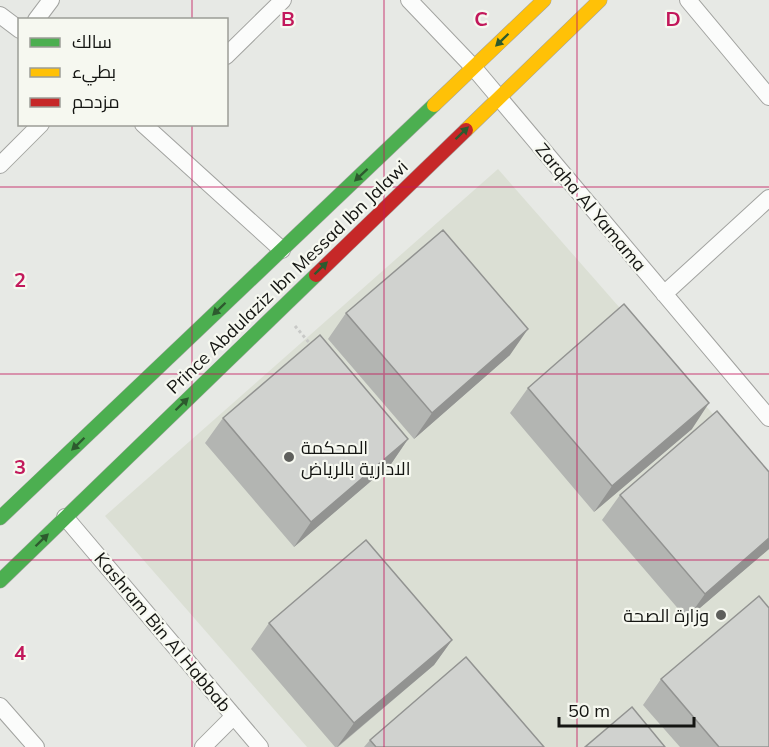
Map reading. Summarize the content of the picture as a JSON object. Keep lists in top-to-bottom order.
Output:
{
  "streets": {
    "main road": ["Prince Abdulaziz Ibn Messad Ibn Jalawi"],
    "street": ["Zarqha Al Yamama", "Kashram Bin Al Habbab"]
  },
  "crossings": [
    ["Zarqha Al Yamama", "Prince Abdulaziz Ibn Messad Ibn Jalawi"],
    ["Prince Abdulaziz Ibn Messad Ibn Jalawi", "Kashram Bin Al Habbab"]
  ],
  "places": ["المحكمة الادارية بالرياض", "وزارة الصحة"],
  "legend": ["سالك", "بطيء", "مزدحم"],
  "scale_bar": "50 m",
  "grid": {
    "columns": ["B", "C", "D"],
    "rows": ["2", "3", "4"]
  }
}
